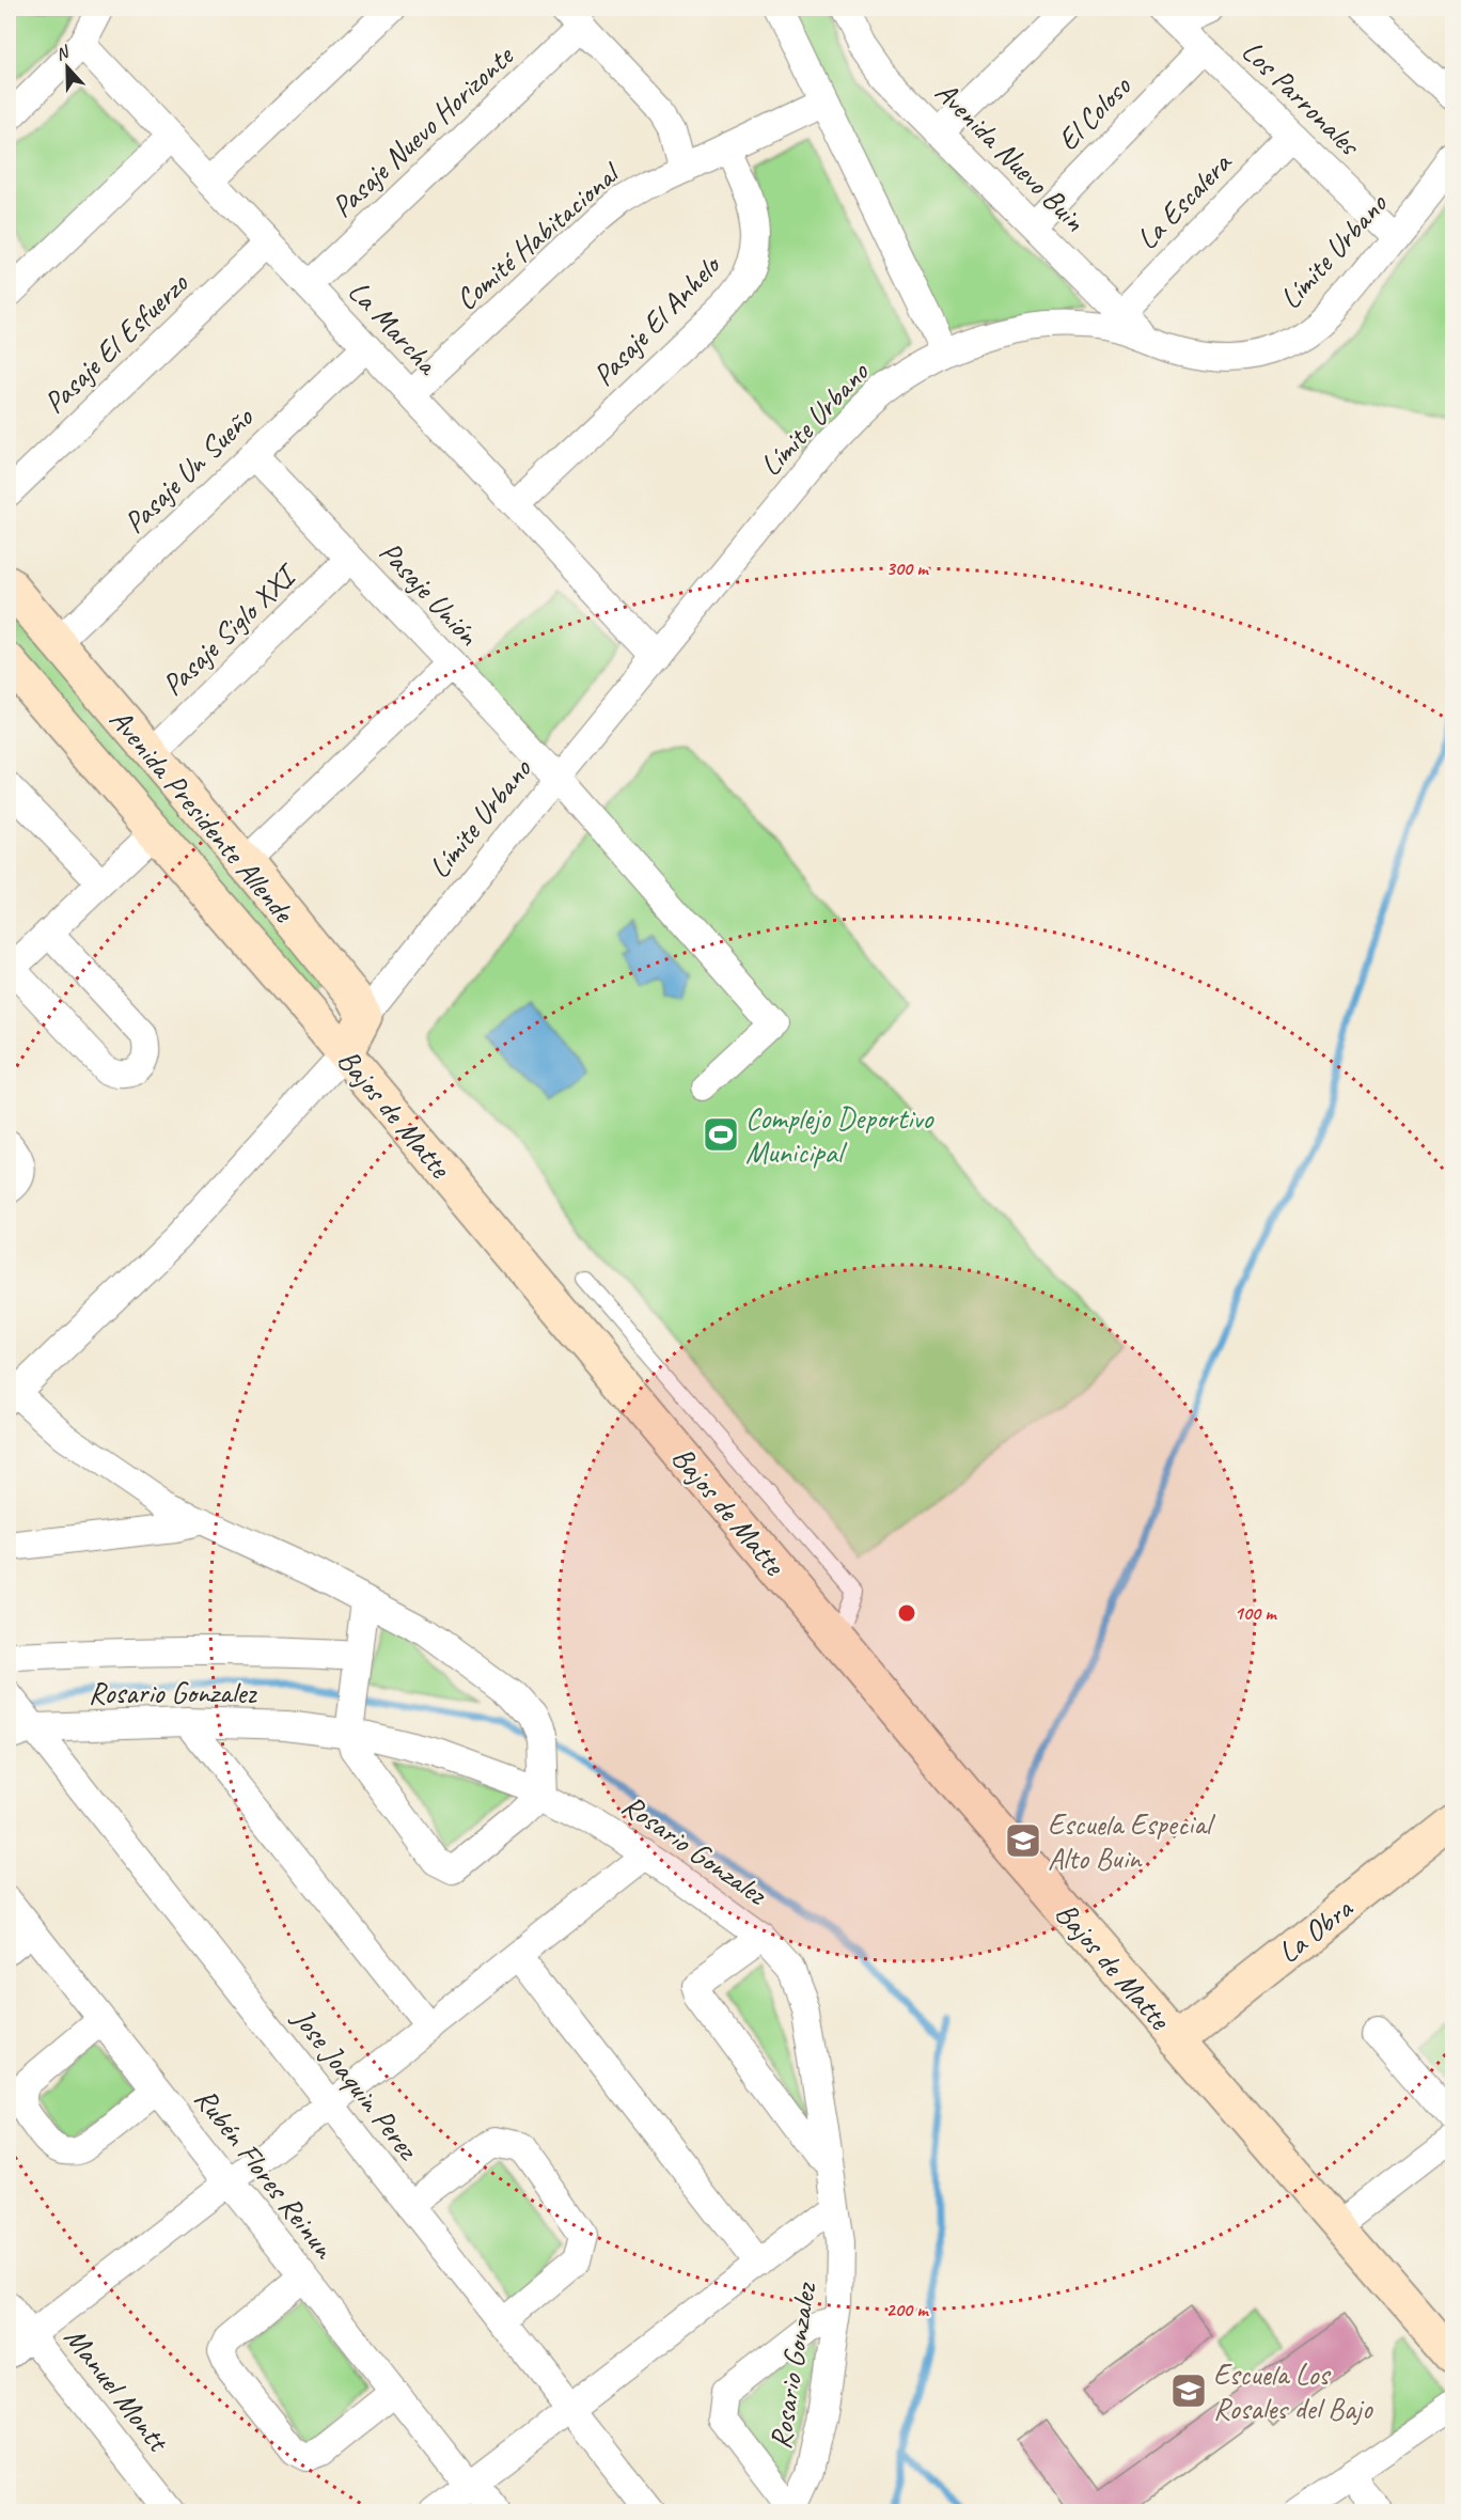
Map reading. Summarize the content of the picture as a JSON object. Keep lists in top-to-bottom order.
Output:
{
  "streets": {
    "main road": ["Avenida Presidente Allende", "Bajos de Matte", "La Obra"],
    "street": [
      "Los Parronales",
      "El Coloso",
      "Pasaje Nuevo Horizonte",
      "Avenida Nuevo Buin",
      "La Escalera",
      "Comité Habitacional",
      "Límite Urbano",
      "Pasaje El Anhelo",
      "La Marcha",
      "Pasaje El Esfuerzo",
      "Pasaje Un Sueño",
      "Pasaje Unión",
      "Pasaje Siglo XXI",
      "Rosario Gonzalez",
      "Jose Joaquin Perez",
      "Rubén Flores Reinun",
      "Manuel Montt"
    ]
  },
  "crossings": [
    ["Los Parronales", "El Coloso"],
    ["Los Parronales", "La Escalera"],
    ["Los Parronales", "Límite Urbano"],
    ["El Coloso", "Avenida Nuevo Buin"],
    ["Pasaje Nuevo Horizonte", "La Marcha"],
    ["Avenida Nuevo Buin", "La Escalera"],
    ["Avenida Nuevo Buin", "Límite Urbano"],
    ["Comité Habitacional", "Pasaje El Anhelo"],
    ["Comité Habitacional", "La Marcha"],
    ["Límite Urbano", "La Marcha"],
    ["Límite Urbano", "Pasaje Unión"],
    ["Límite Urbano", "Avenida Presidente Allende"],
    ["Pasaje El Anhelo", "La Marcha"],
    ["La Marcha", "Pasaje El Esfuerzo"],
    ["La Marcha", "Pasaje Un Sueño"],
    ["Pasaje Un Sueño", "Pasaje Unión"],
    ["Pasaje Un Sueño", "Avenida Presidente Allende"],
    ["Pasaje Unión", "Pasaje Siglo XXI"],
    ["Pasaje Siglo XXI", "Avenida Presidente Allende"],
    ["Bajos de Matte", "La Obra"],
    ["Rosario Gonzalez", "Jose Joaquin Perez"]
  ],
  "places": {
    "sports": ["Complejo Deportivo Municipal"],
    "school or university": ["Escuela Especial Alto Buin", "Escuela Los Rosales del Bajo"]
  },
  "north": "top",
  "rings": ["300 m", "100 m", "200 m"]
}
